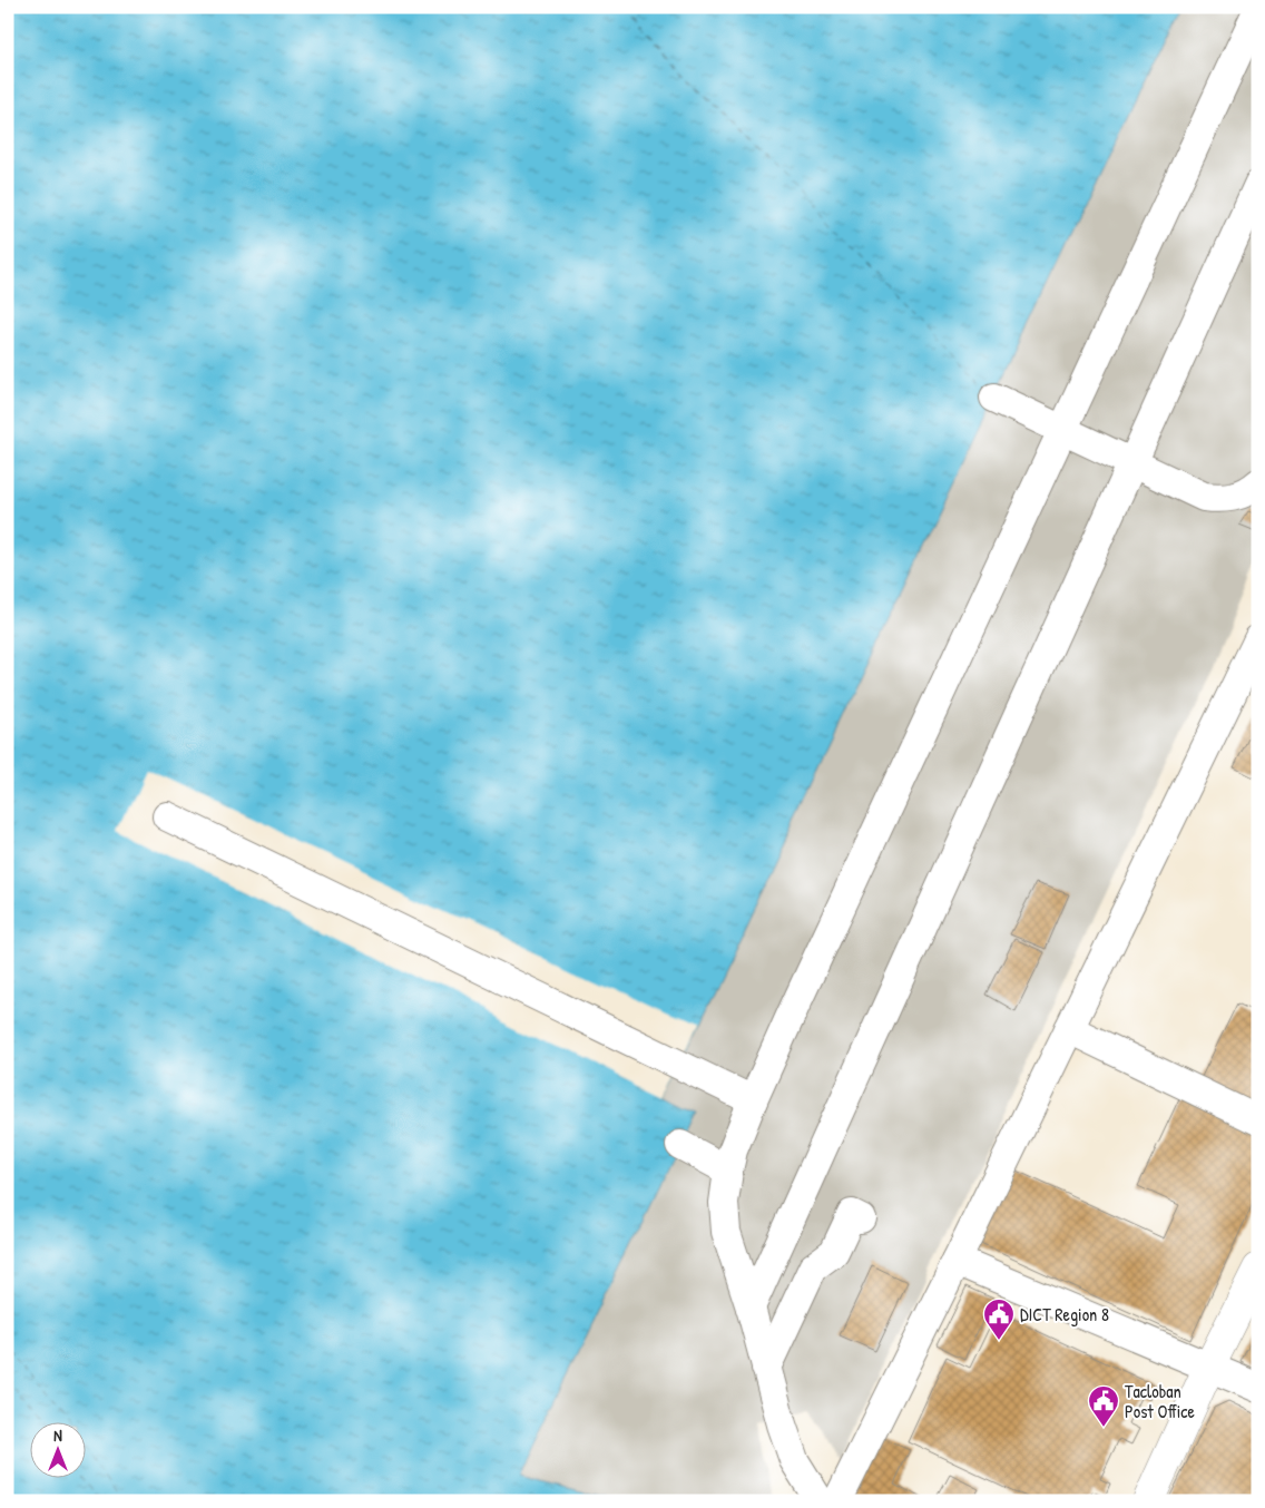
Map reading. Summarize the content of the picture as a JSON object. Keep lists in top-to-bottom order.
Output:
{
  "places": {
    "public building": ["DICT Region 8", "Tacloban Post Office"]
  },
  "north": "top"
}
